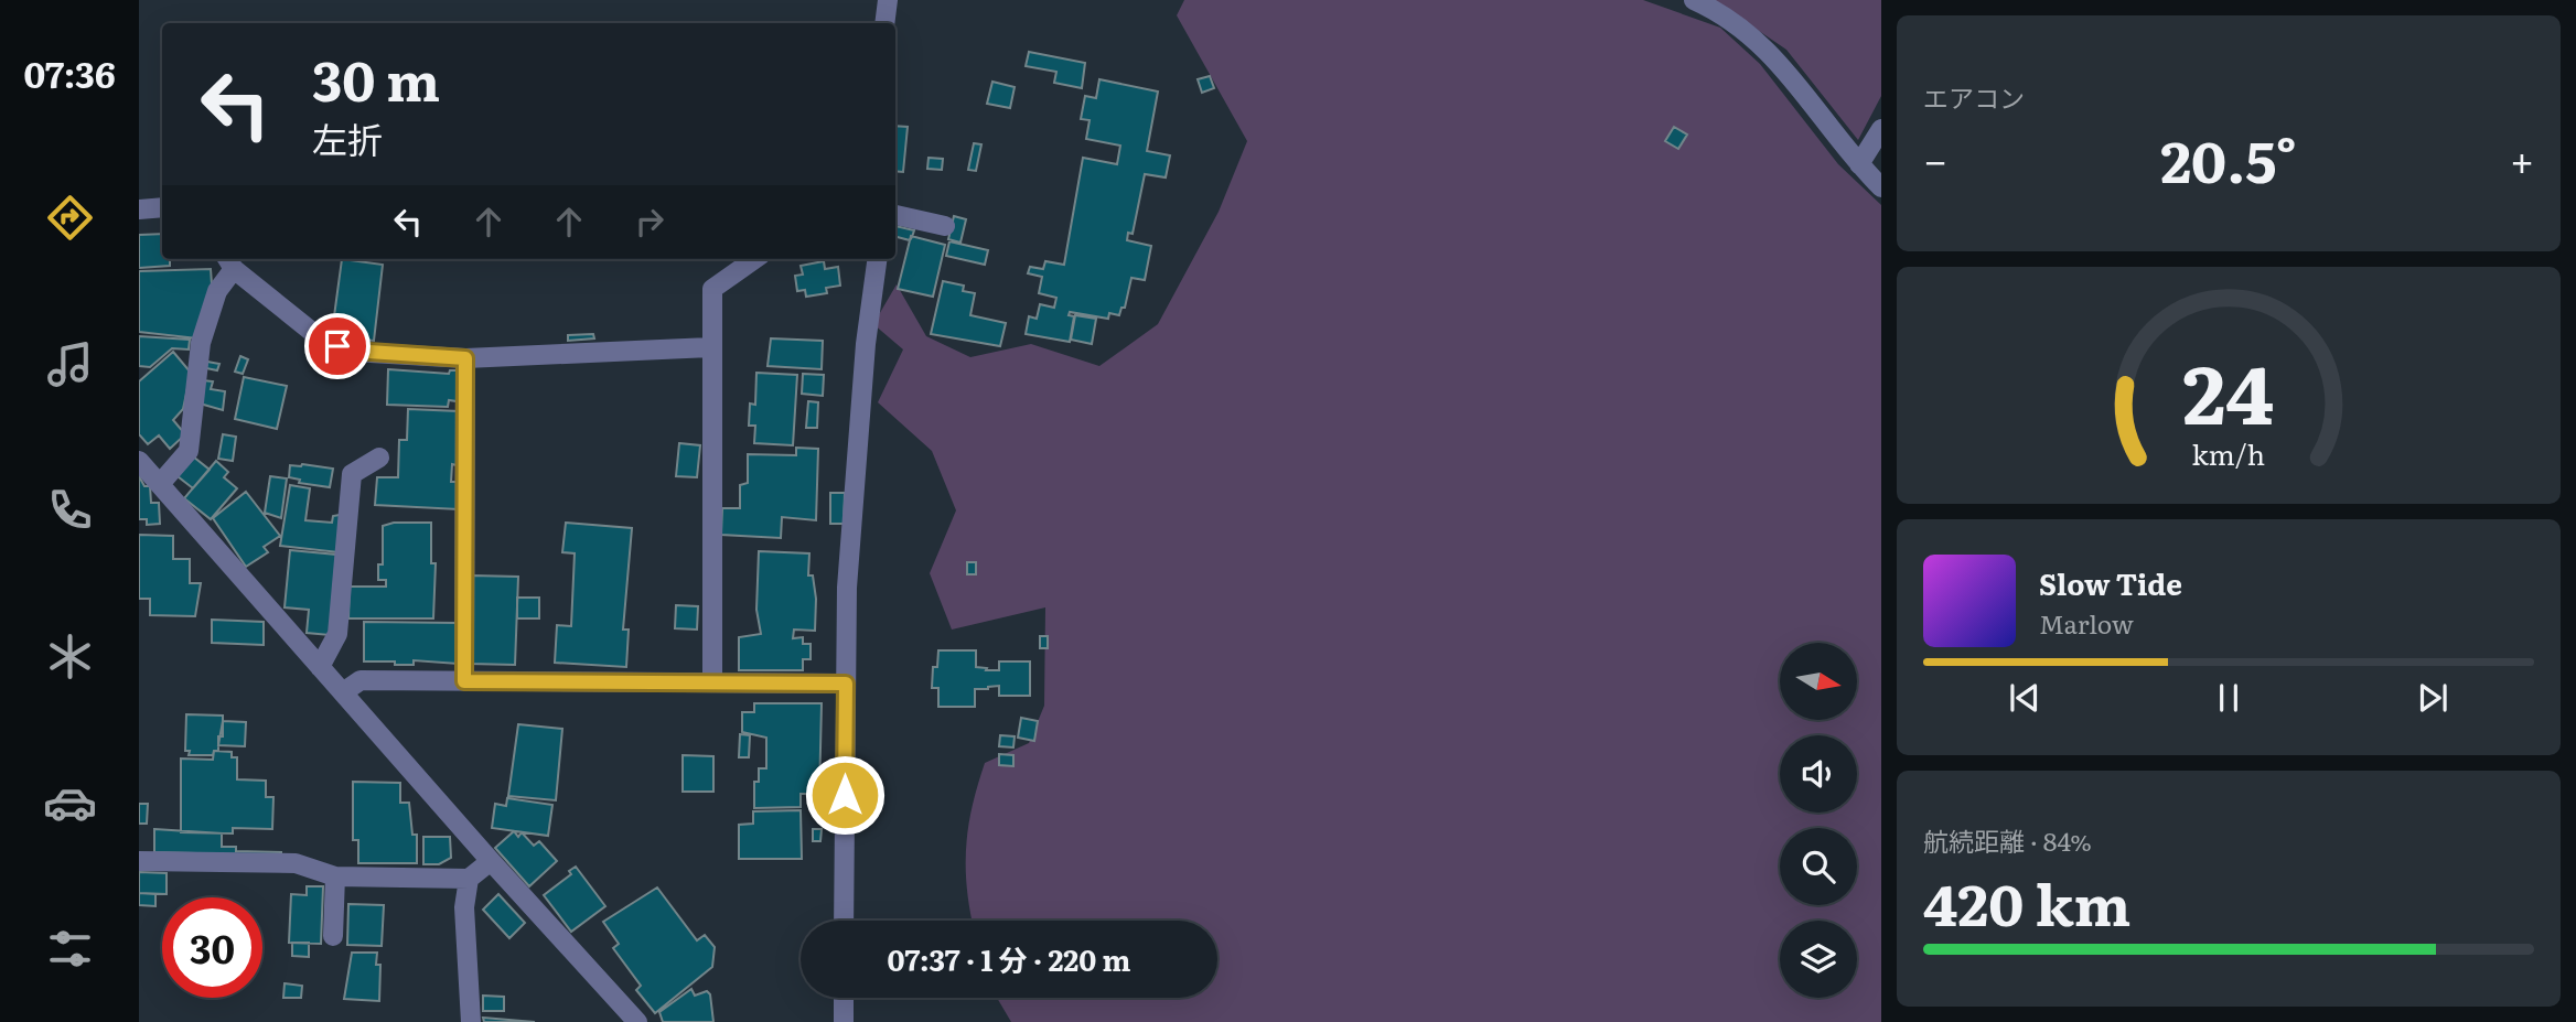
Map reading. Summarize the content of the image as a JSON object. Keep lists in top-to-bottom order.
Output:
{
  "north": "right",
  "page": {
    "tabs": "07:36",
    "tile": [
      "エアコン",
      ["航続距離 · 84%", "420 km"]
    ],
    "turn": ["30 m", "左折"],
    "heat": ["−", "20.5°", "+"],
    "song": ["Slow Tide", "Marlow"],
    "limit": "30",
    "trip": "07:37 · 1 分 · 220 m",
    "gauge": ["24", "km/h"]
  }
}
